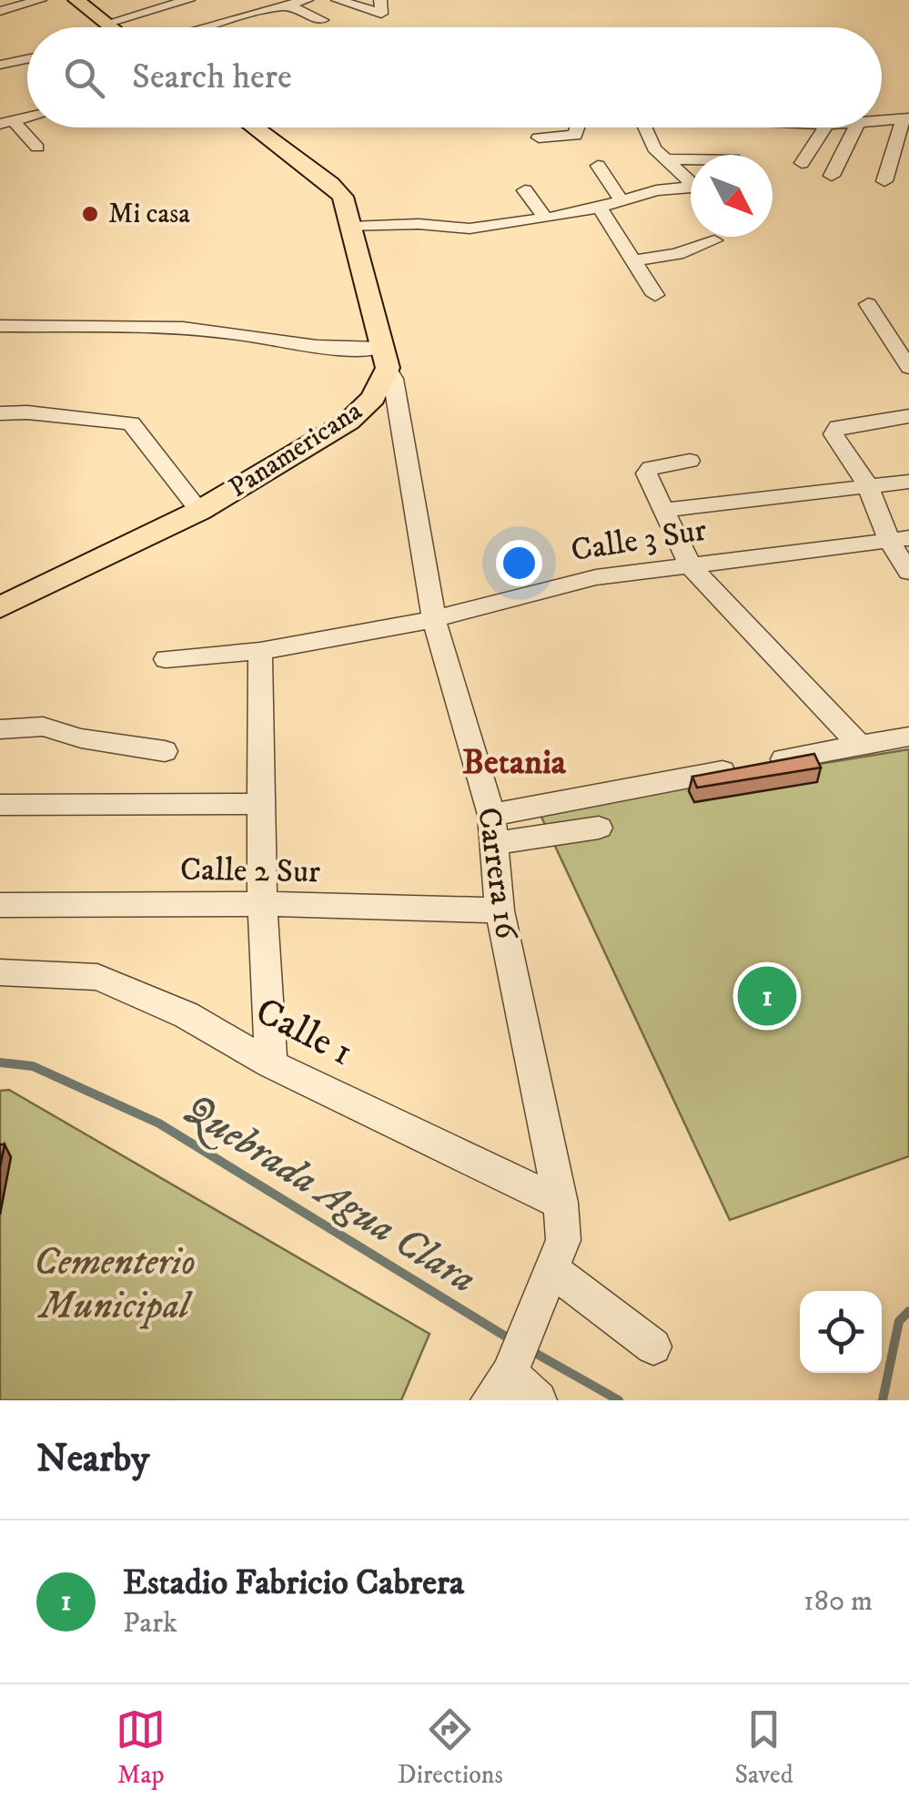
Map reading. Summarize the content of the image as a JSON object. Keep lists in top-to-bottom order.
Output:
{
  "streets": {
    "main road": ["Panamericana"],
    "street": [
      "Calle 3 Sur",
      "Calle 2 Sur",
      "Carrera 16",
      "Calle 1"
    ]
  },
  "crossings": [
    ["Panamericana", "Carrera 16"],
    ["Calle 3 Sur", "Carrera 16"],
    ["Calle 2 Sur", "Carrera 16"],
    ["Carrera 16", "Calle 1"]
  ],
  "districts": ["Betania"],
  "water": ["Quebrada Agua Clara"],
  "parks": ["Cementerio Municipal"],
  "places": ["Mi casa"],
  "north": "bottom right",
  "page": {
    "search": "Search here",
    "pins": "1",
    "heading": "Nearby",
    "list": [
      {
        "mark": "1",
        "name": "Estadio Fabricio Cabrera",
        "note": "Park",
        "value": "180 m"
      }
    ],
    "nav": ["Map", "Directions", "Saved"]
  }
}
